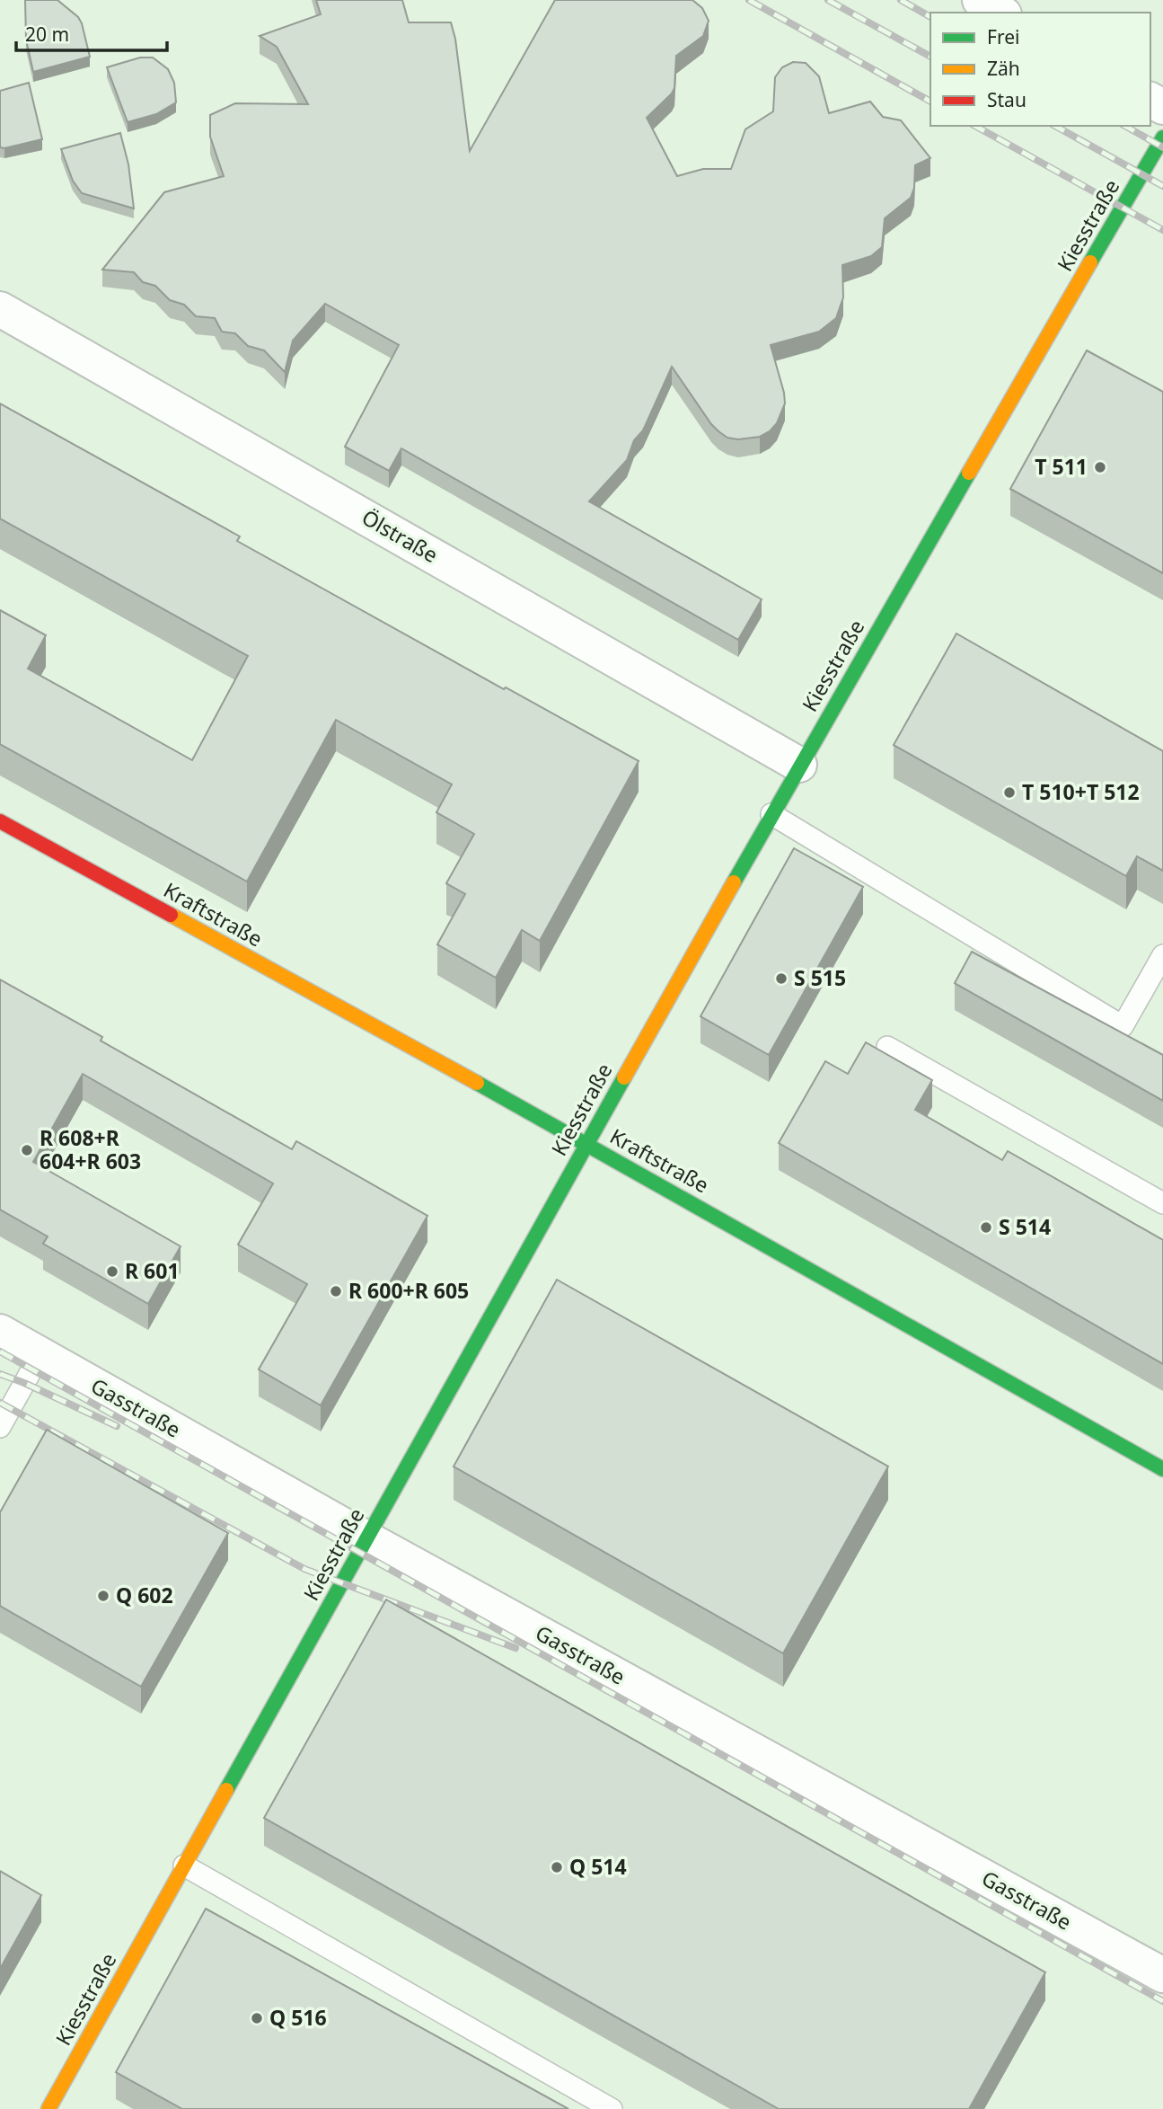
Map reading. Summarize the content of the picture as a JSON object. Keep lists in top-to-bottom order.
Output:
{
  "streets": {
    "street": [
      "Kiesstraße",
      "Ölstraße",
      "Kraftstraße",
      "Gasstraße"
    ]
  },
  "crossings": [
    ["Kiesstraße", "Ölstraße"],
    ["Kiesstraße", "Kraftstraße"],
    ["Kiesstraße", "Gasstraße"]
  ],
  "places": [
    "T 511",
    "T 510+T 512",
    "S 515",
    "R 608+R 604+R 603",
    "S 514",
    "R 601",
    "R 600+R 605",
    "Q 602",
    "Q 514",
    "Q 516"
  ],
  "legend": ["Frei", "Zäh", "Stau"],
  "scale_bar": "20 m"
}
